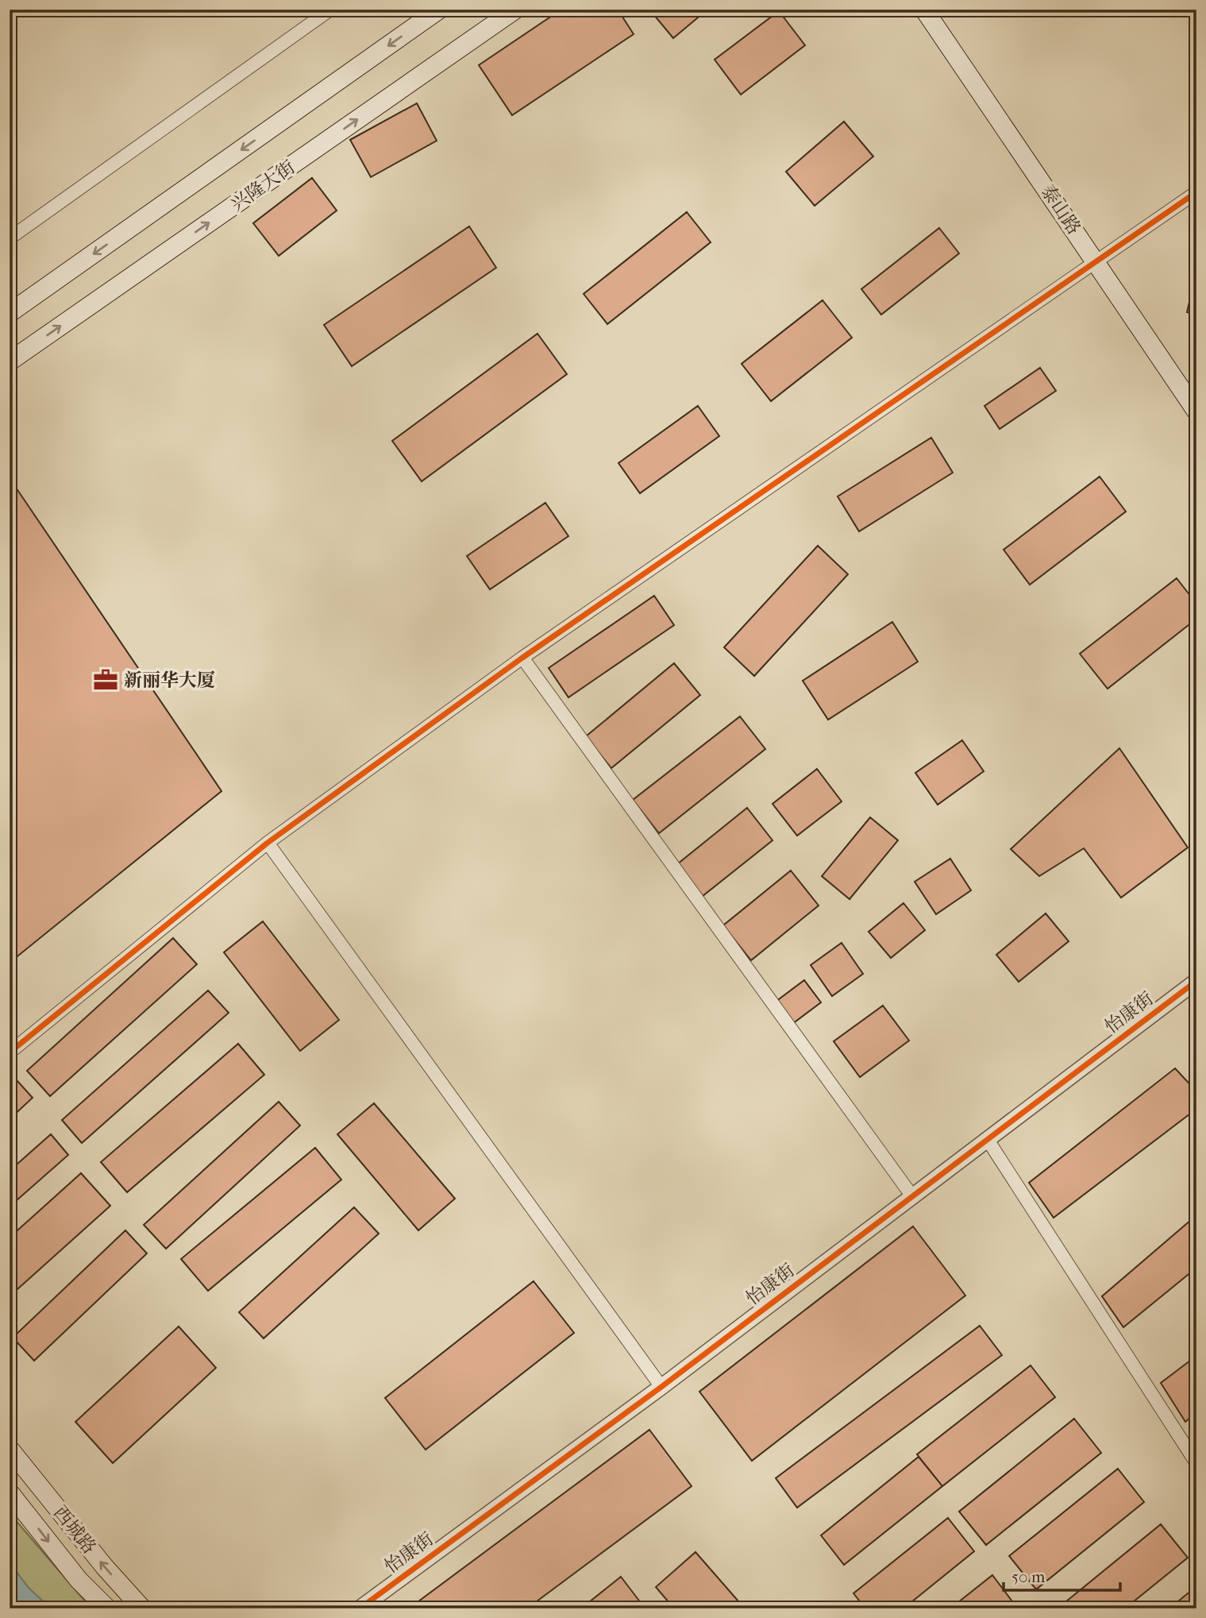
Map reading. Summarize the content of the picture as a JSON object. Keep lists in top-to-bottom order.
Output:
{
  "streets": {
    "main road": ["兴隆大街", "泰山路", "西城路"],
    "street": ["怡康街"]
  },
  "places": {
    "office": ["新丽华大厦"]
  },
  "scale_bar": "50 m"
}
